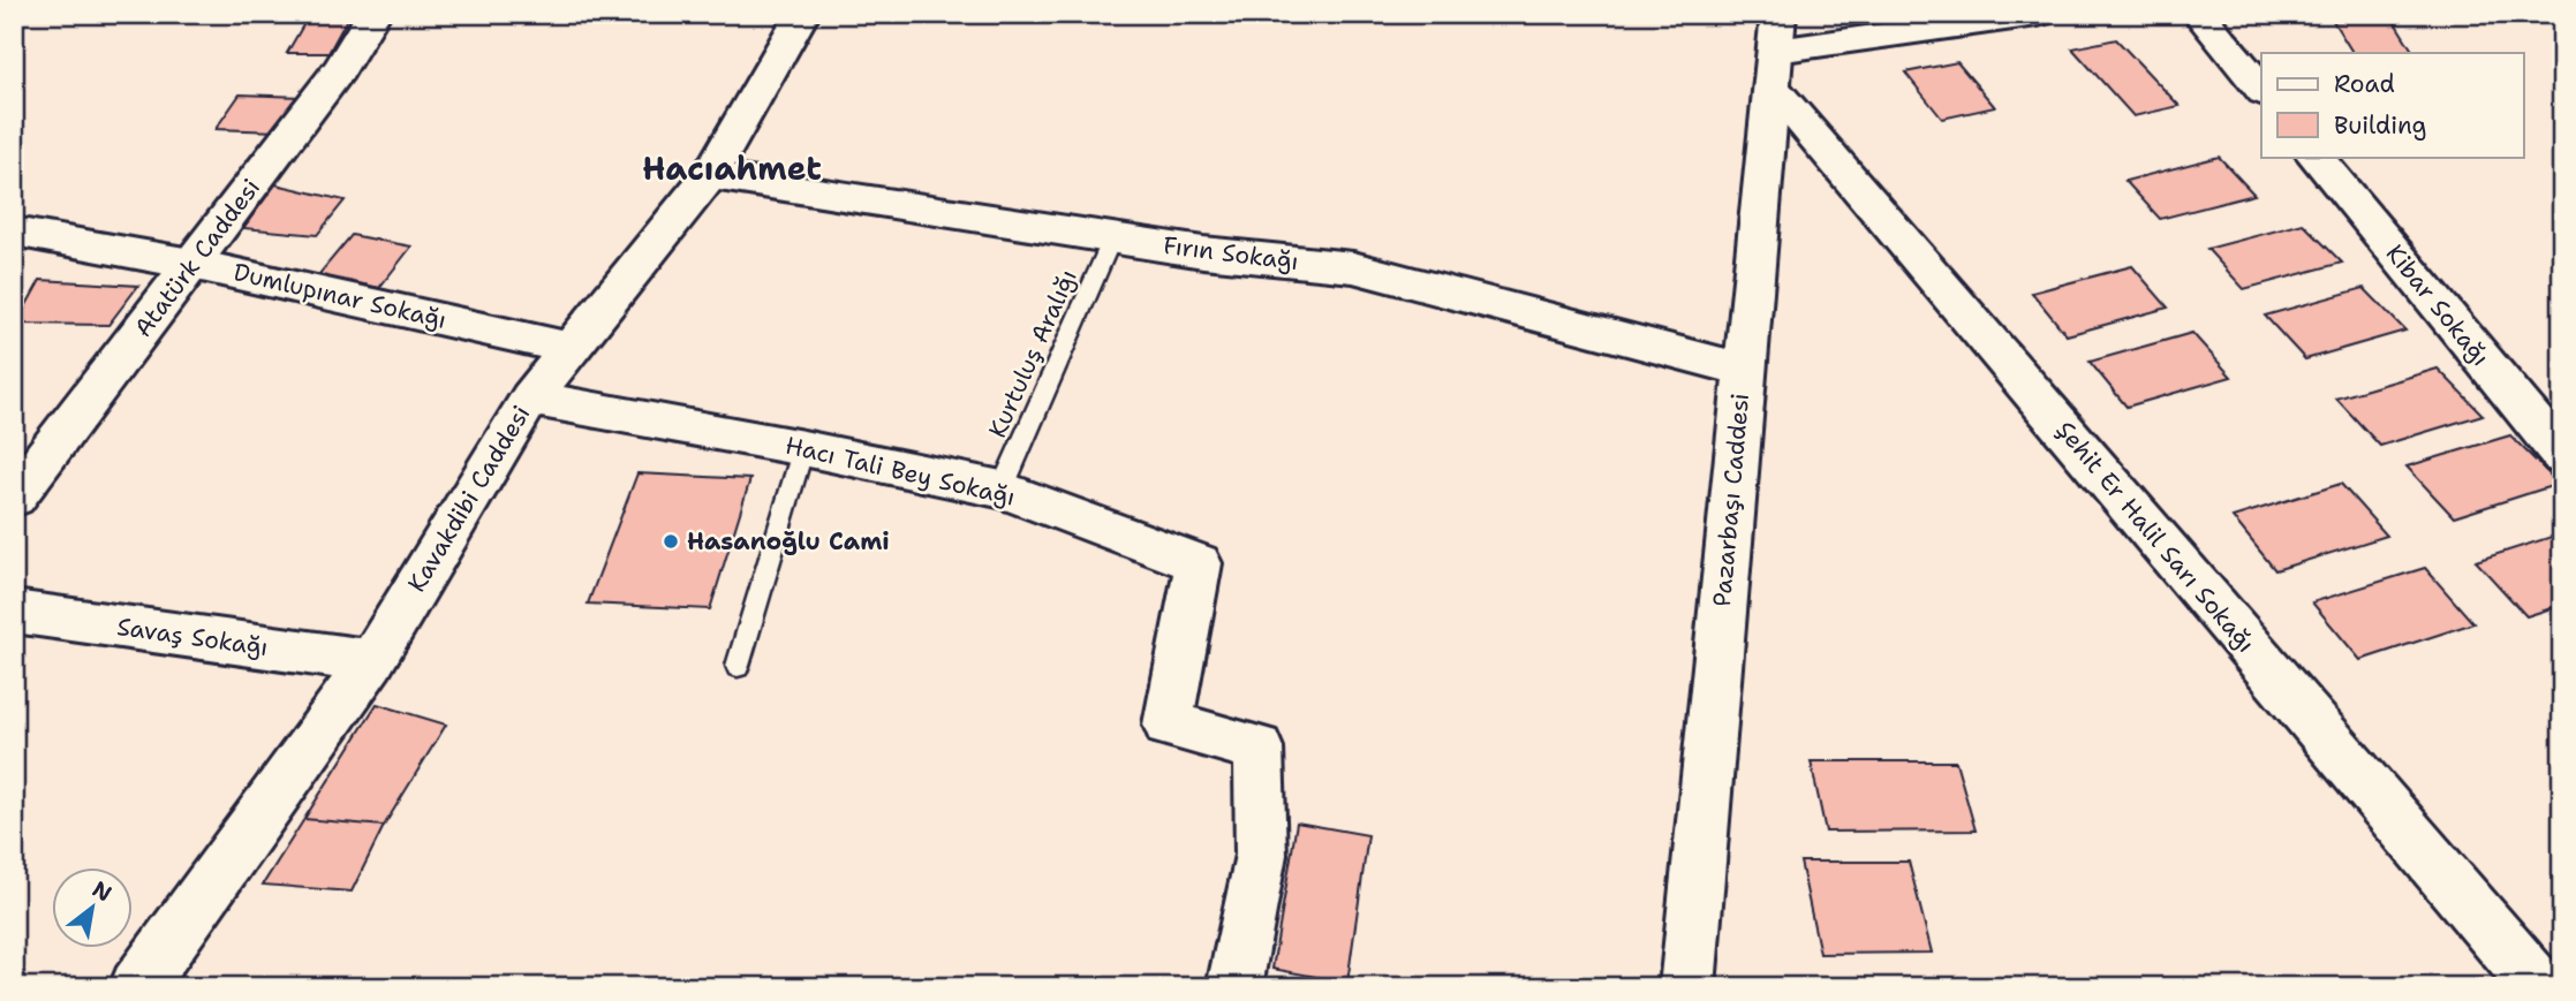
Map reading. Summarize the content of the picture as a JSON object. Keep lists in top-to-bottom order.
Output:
{
  "streets": {
    "street": [
      "Fırın Sokağı",
      "Atatürk Caddesi",
      "Dumlupınar Sokağı",
      "Kibar Sokağı",
      "Hacı Tali Bey Sokağı",
      "Kavakdibi Caddesi",
      "Pazarbaşı Caddesi",
      "Şehit Er Halil Sarı Sokağı",
      "Savaş Sokağı"
    ],
    "lane": ["Kurtuluş Aralığı"]
  },
  "crossings": [
    ["Fırın Sokağı", "Kurtuluş Aralığı"],
    ["Fırın Sokağı", "Kavakdibi Caddesi"],
    ["Fırın Sokağı", "Pazarbaşı Caddesi"],
    ["Atatürk Caddesi", "Dumlupınar Sokağı"],
    ["Dumlupınar Sokağı", "Kavakdibi Caddesi"],
    ["Kurtuluş Aralığı", "Hacı Tali Bey Sokağı"],
    ["Hacı Tali Bey Sokağı", "Kavakdibi Caddesi"],
    ["Kavakdibi Caddesi", "Savaş Sokağı"],
    ["Pazarbaşı Caddesi", "Şehit Er Halil Sarı Sokağı"]
  ],
  "districts": ["Hacıahmet"],
  "places": ["Hasanoğlu Cami"],
  "legend": ["Road", "Building"],
  "north": "top right"
}
